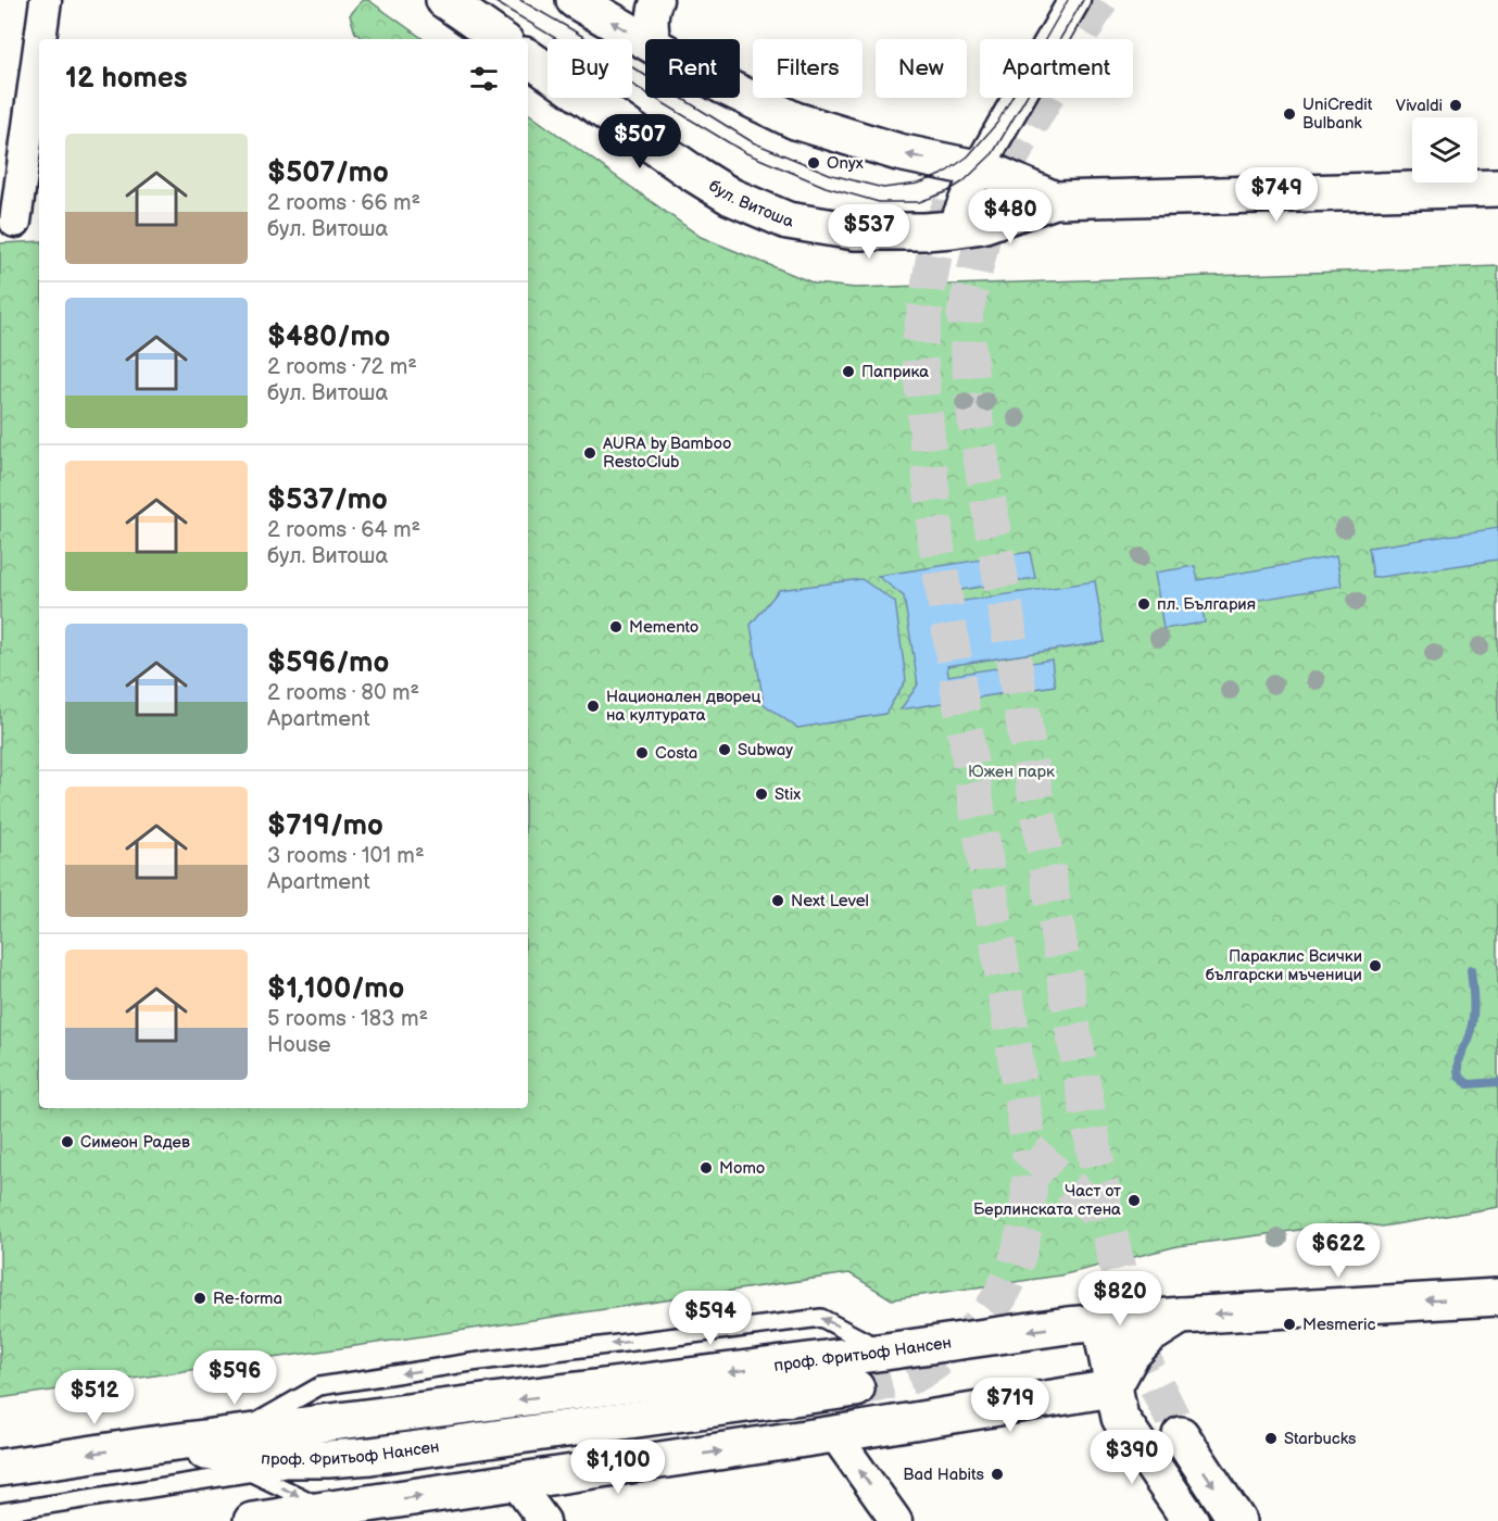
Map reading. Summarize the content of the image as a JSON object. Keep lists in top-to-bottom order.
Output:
{
  "streets": {
    "main road": ["бул. Витоша", "проф. Фритьоф Нансен"]
  },
  "parks": ["Южен парк"],
  "places": [
    "Vivaldi",
    "UniCredit Bulbank",
    "Onyx",
    "Паприка",
    "AURA by Bamboo RestoClub",
    "пл. България",
    "Memento",
    "Национален дворец на културата",
    "Subway",
    "Costa",
    "Stix",
    "Next Level",
    "Параклис Всички български мъченици",
    "Симеон Радев",
    "Momo",
    "Част от Берлинската стена",
    "Re-forma",
    "Mesmeric",
    "Starbucks",
    "Bad Habits"
  ],
  "page": {
    "chip": [
      "Buy",
      "Rent",
      "Filters",
      "New",
      "Apartment"
    ],
    "heading": "12 homes",
    "price": [
      "$507",
      "$749",
      "$480",
      "$537",
      "$622",
      "$820",
      "$594",
      "$596",
      "$512",
      "$719",
      "$390",
      "$1,100"
    ],
    "list": [
      {
        "name": "$507/mo",
        "note": "2 rooms · 66 m² · бул. Витоша"
      },
      {
        "name": "$480/mo",
        "note": "2 rooms · 72 m² · бул. Витоша"
      },
      {
        "name": "$537/mo",
        "note": "2 rooms · 64 m² · бул. Витоша"
      },
      {
        "name": "$596/mo",
        "note": "2 rooms · 80 m² · Apartment"
      },
      {
        "name": "$719/mo",
        "note": "3 rooms · 101 m² · Apartment"
      },
      {
        "name": "$1,100/mo",
        "note": "5 rooms · 183 m² · House"
      }
    ]
  }
}
